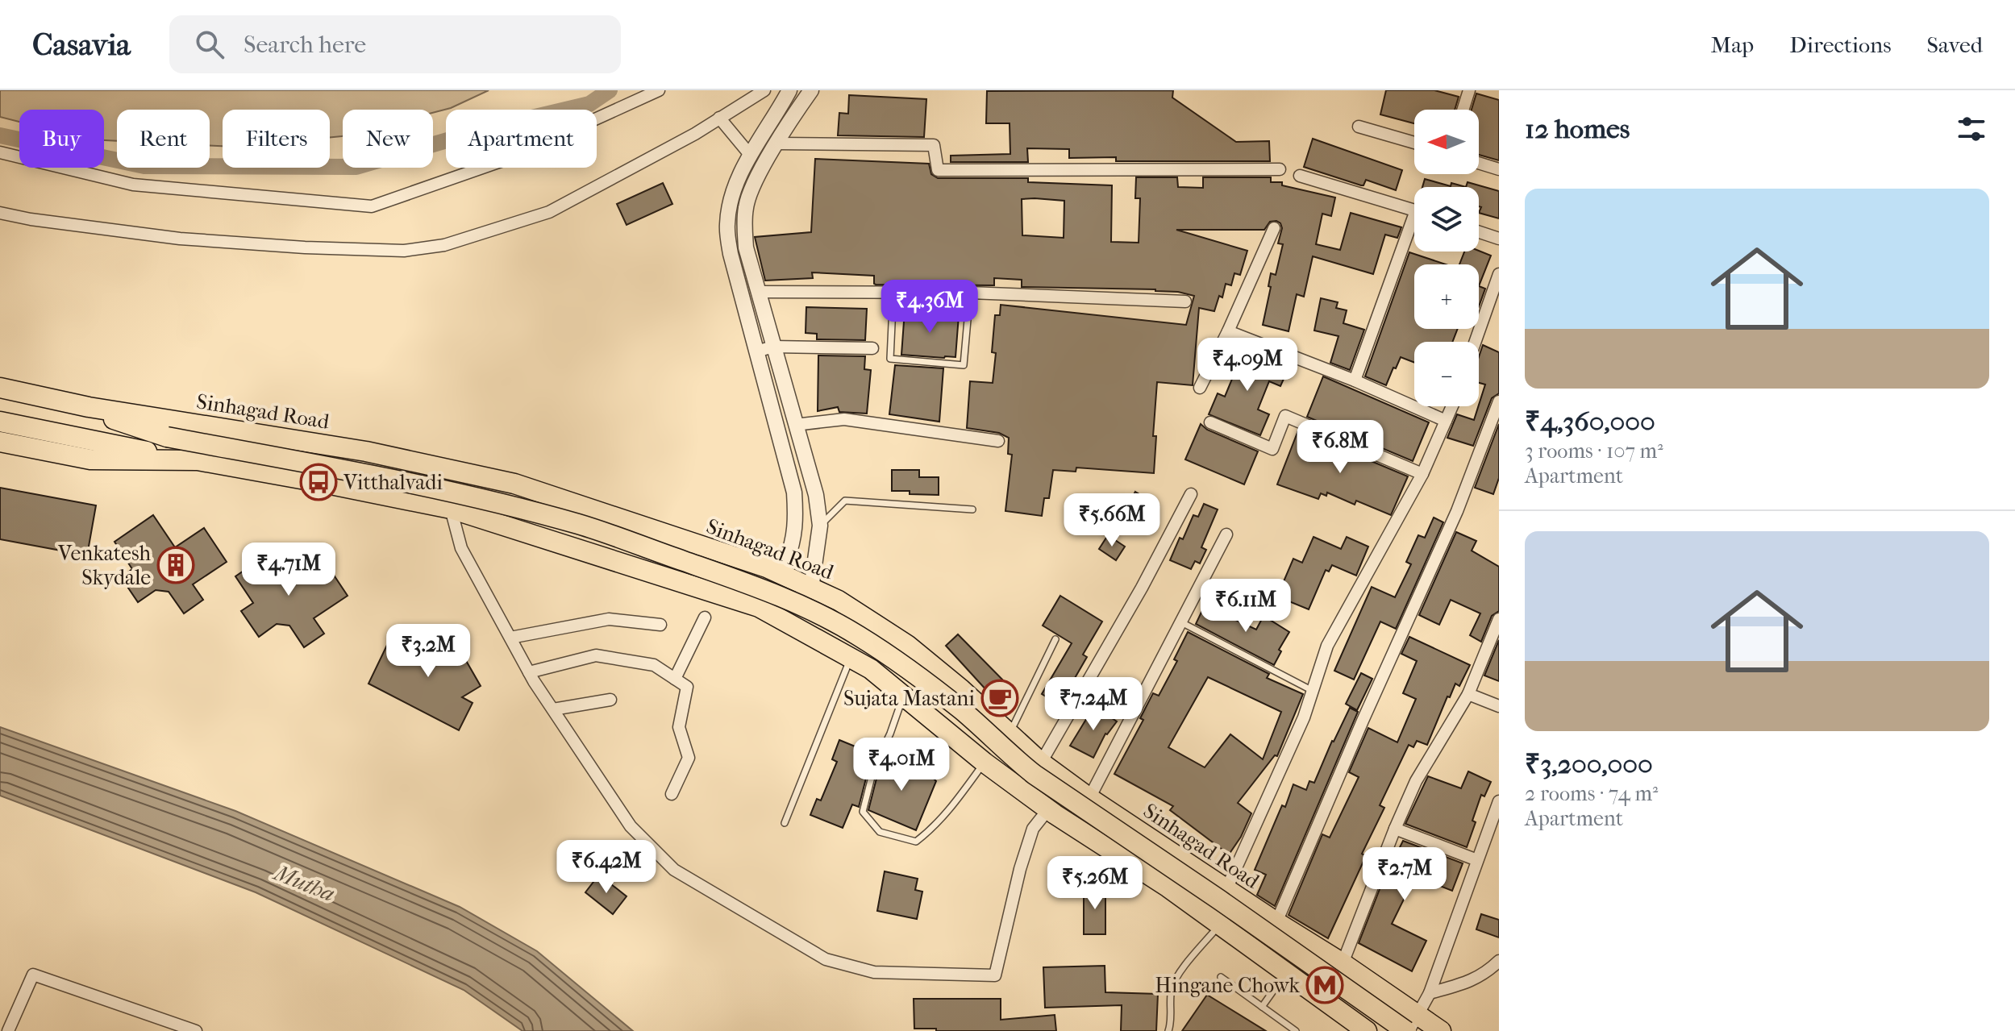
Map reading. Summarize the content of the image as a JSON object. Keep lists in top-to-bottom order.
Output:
{
  "streets": {
    "main road": ["Sinhagad Road"]
  },
  "water": ["Mutha"],
  "places": {
    "bus stop": ["Vitthalvadi"],
    "building": ["Venkatesh Skydale"],
    "cafe": ["Sujata Mastani"],
    "metro station": ["Hingane Chowk"]
  },
  "north": "left",
  "page": {
    "header": "Casavia",
    "search": "Search here",
    "nav": ["Map", "Directions", "Saved"],
    "heading": "12 homes",
    "map_buttons": ["+", "−"],
    "chip": [
      "Buy",
      "Rent",
      "Filters",
      "New",
      "Apartment"
    ],
    "list": [
      {
        "name": "₹4,360,000",
        "note": "3 rooms · 107 m² · Apartment"
      },
      {
        "name": "₹3,200,000",
        "note": "2 rooms · 74 m² · Apartment"
      }
    ],
    "price": [
      "₹4.36M",
      "₹4.09M",
      "₹6.8M",
      "₹5.66M",
      "₹4.71M",
      "₹6.11M",
      "₹3.2M",
      "₹7.24M",
      "₹4.01M",
      "₹6.42M",
      "₹2.7M",
      "₹5.26M"
    ]
  }
}
